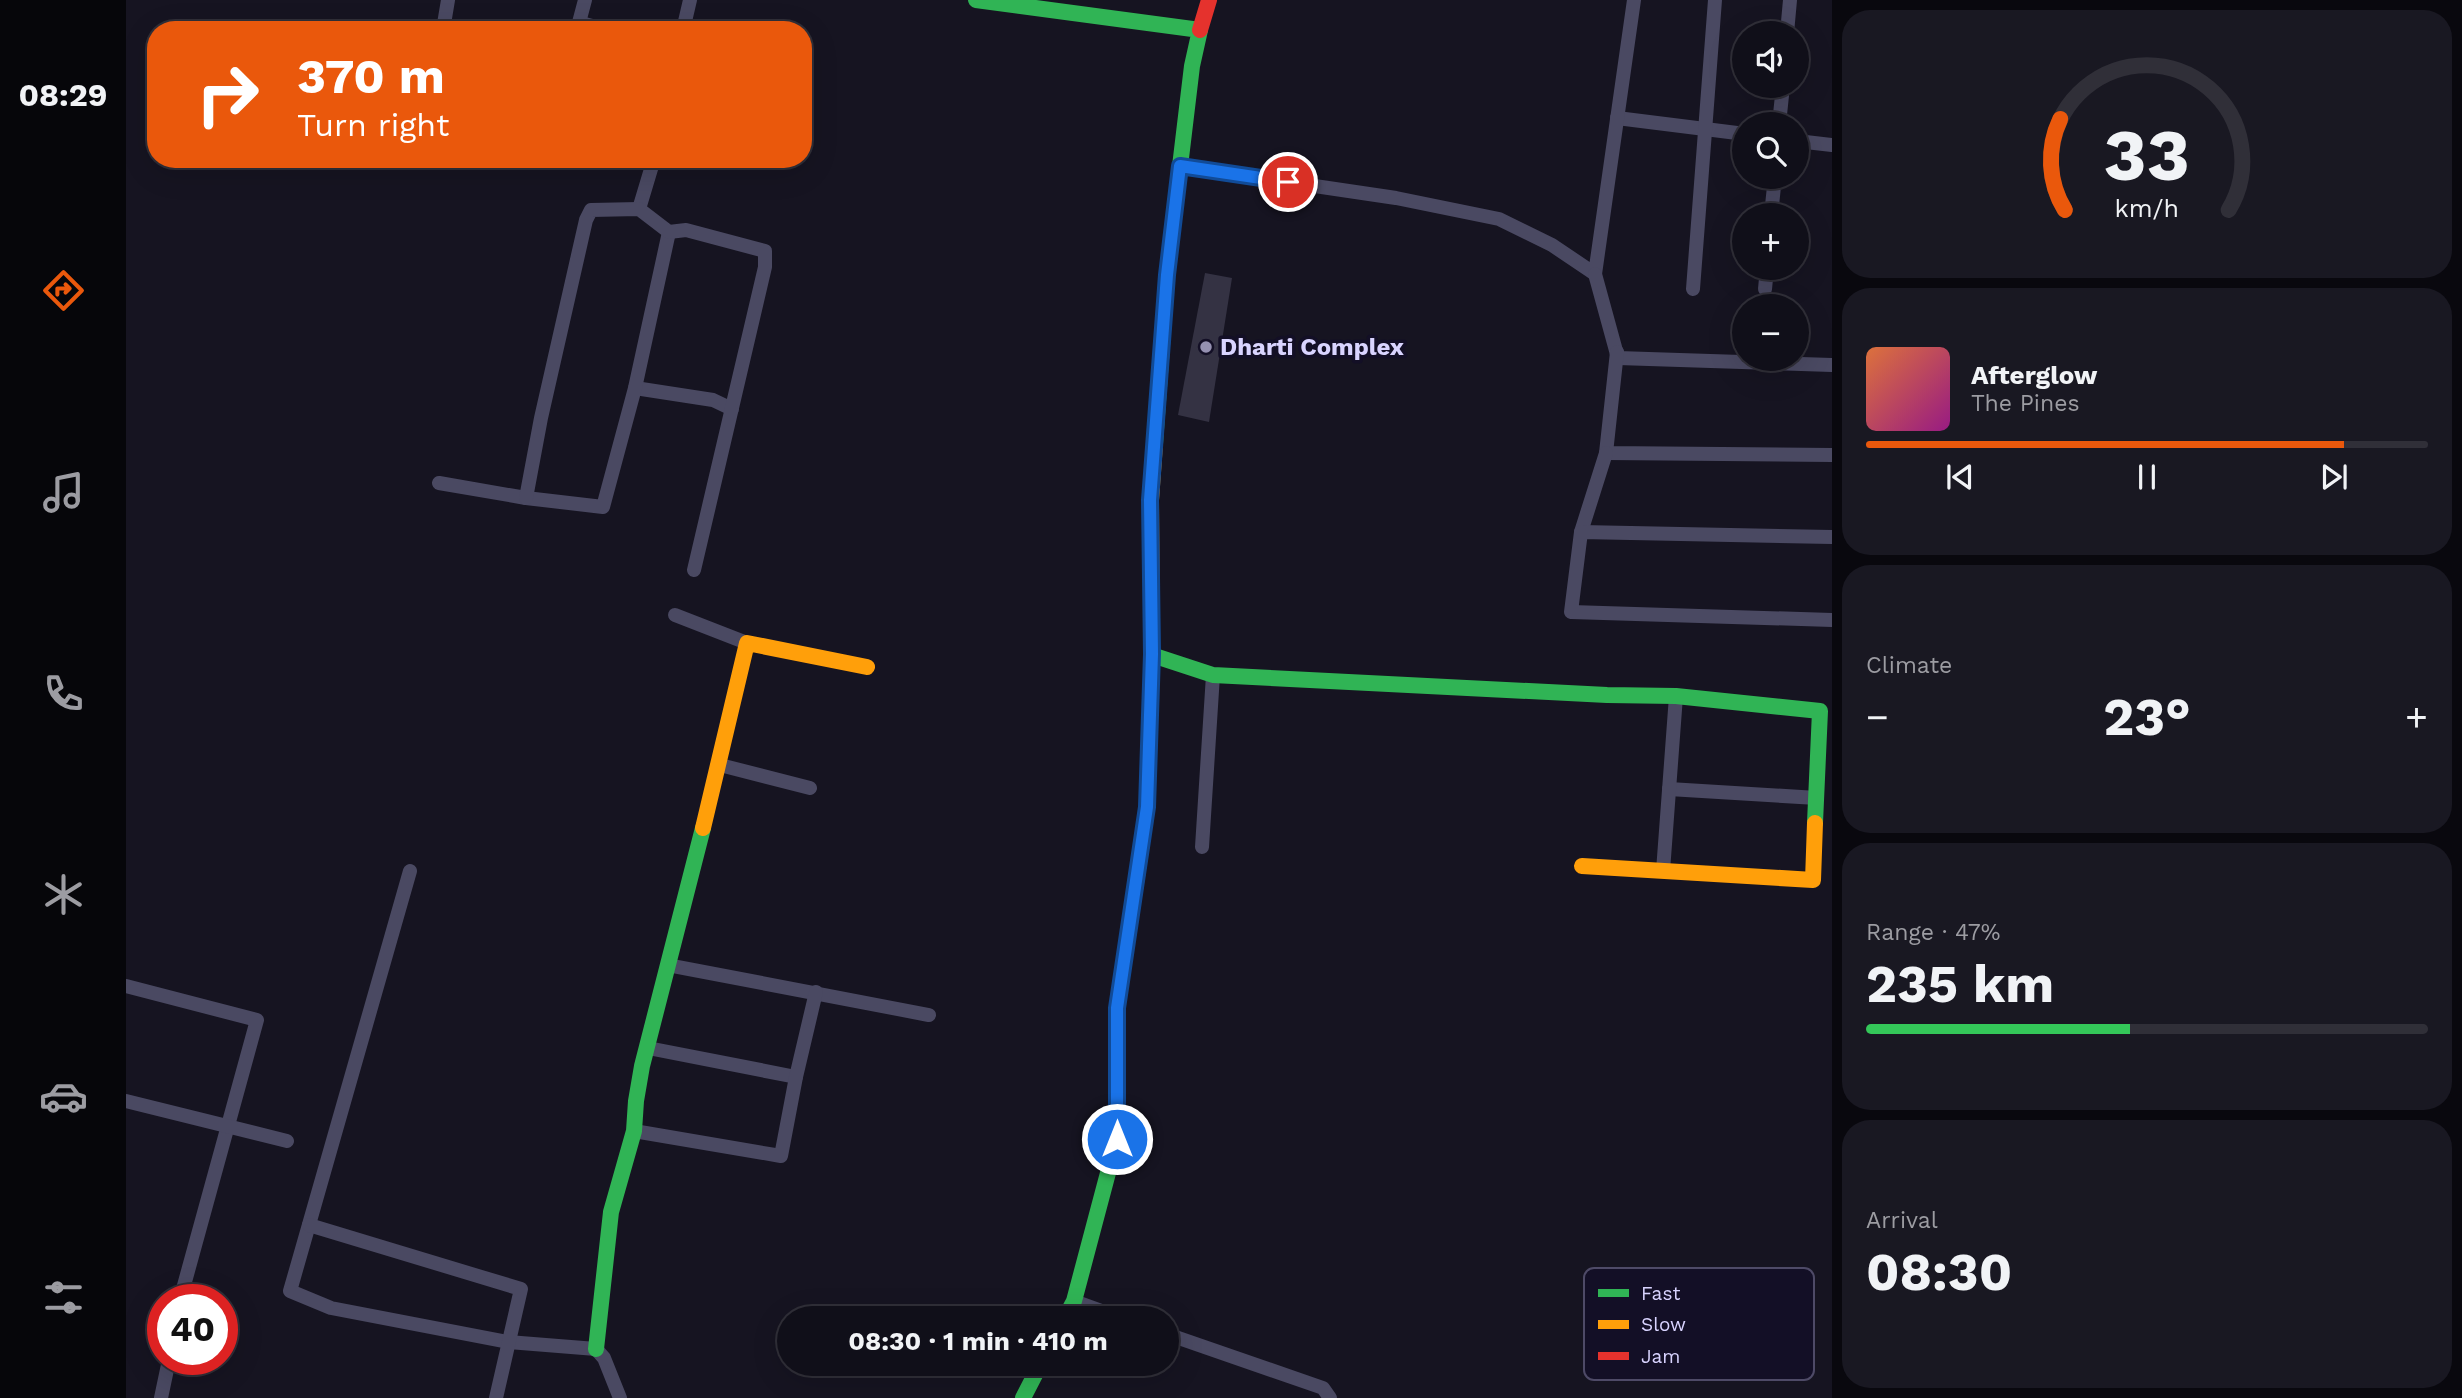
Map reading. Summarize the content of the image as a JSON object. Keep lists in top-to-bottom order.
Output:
{
  "places": ["Dharti Complex"],
  "legend": ["Fast", "Slow", "Jam"],
  "page": {
    "tabs": "08:29",
    "map_buttons": ["+", "−"],
    "turn": ["370 m", "Turn right"],
    "song": ["Afterglow", "The Pines"],
    "tile": [
      "Climate",
      ["Range · 47%", "235 km"],
      ["Arrival", "08:30"]
    ],
    "heat": ["−", "23°", "+"],
    "limit": "40",
    "trip": "08:30 · 1 min · 410 m",
    "gauge": ["33", "km/h"]
  }
}
